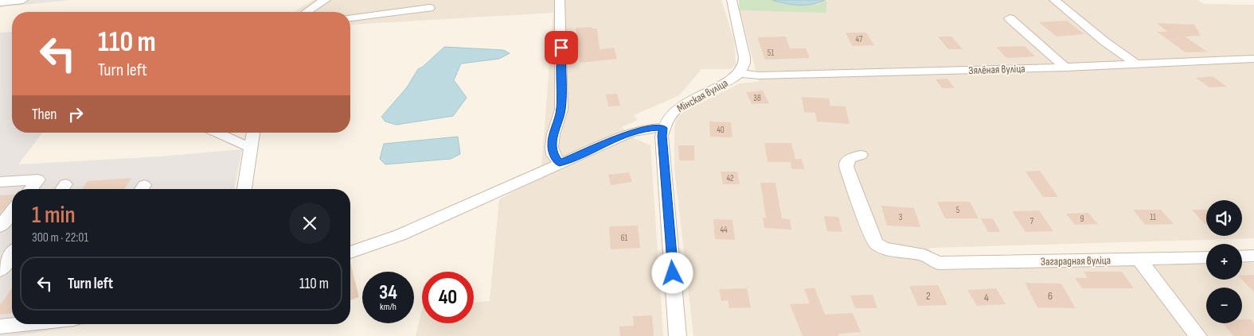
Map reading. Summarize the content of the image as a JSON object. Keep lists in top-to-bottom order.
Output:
{
  "streets": {
    "street": ["Зялёная вуліца", "Мінская вуліца", "Загарадная вуліца"]
  },
  "crossings": [
    ["Зялёная вуліца", "Мінская вуліца"]
  ],
  "house_numbers": [
    "47",
    "51",
    "38",
    "40",
    "42",
    "5",
    "3",
    "11",
    "9",
    "7",
    "44",
    "61",
    "2",
    "6",
    "4"
  ],
  "page": {
    "turn": ["110 m", "Turn left"],
    "then": "Then",
    "heading": ["1 min", "300 m · 22:01"],
    "map_buttons": ["+", "−"],
    "list": [
      {
        "name": "Turn left",
        "value": "110 m"
      }
    ],
    "speed": "34 km/h",
    "limit": "40"
  }
}
